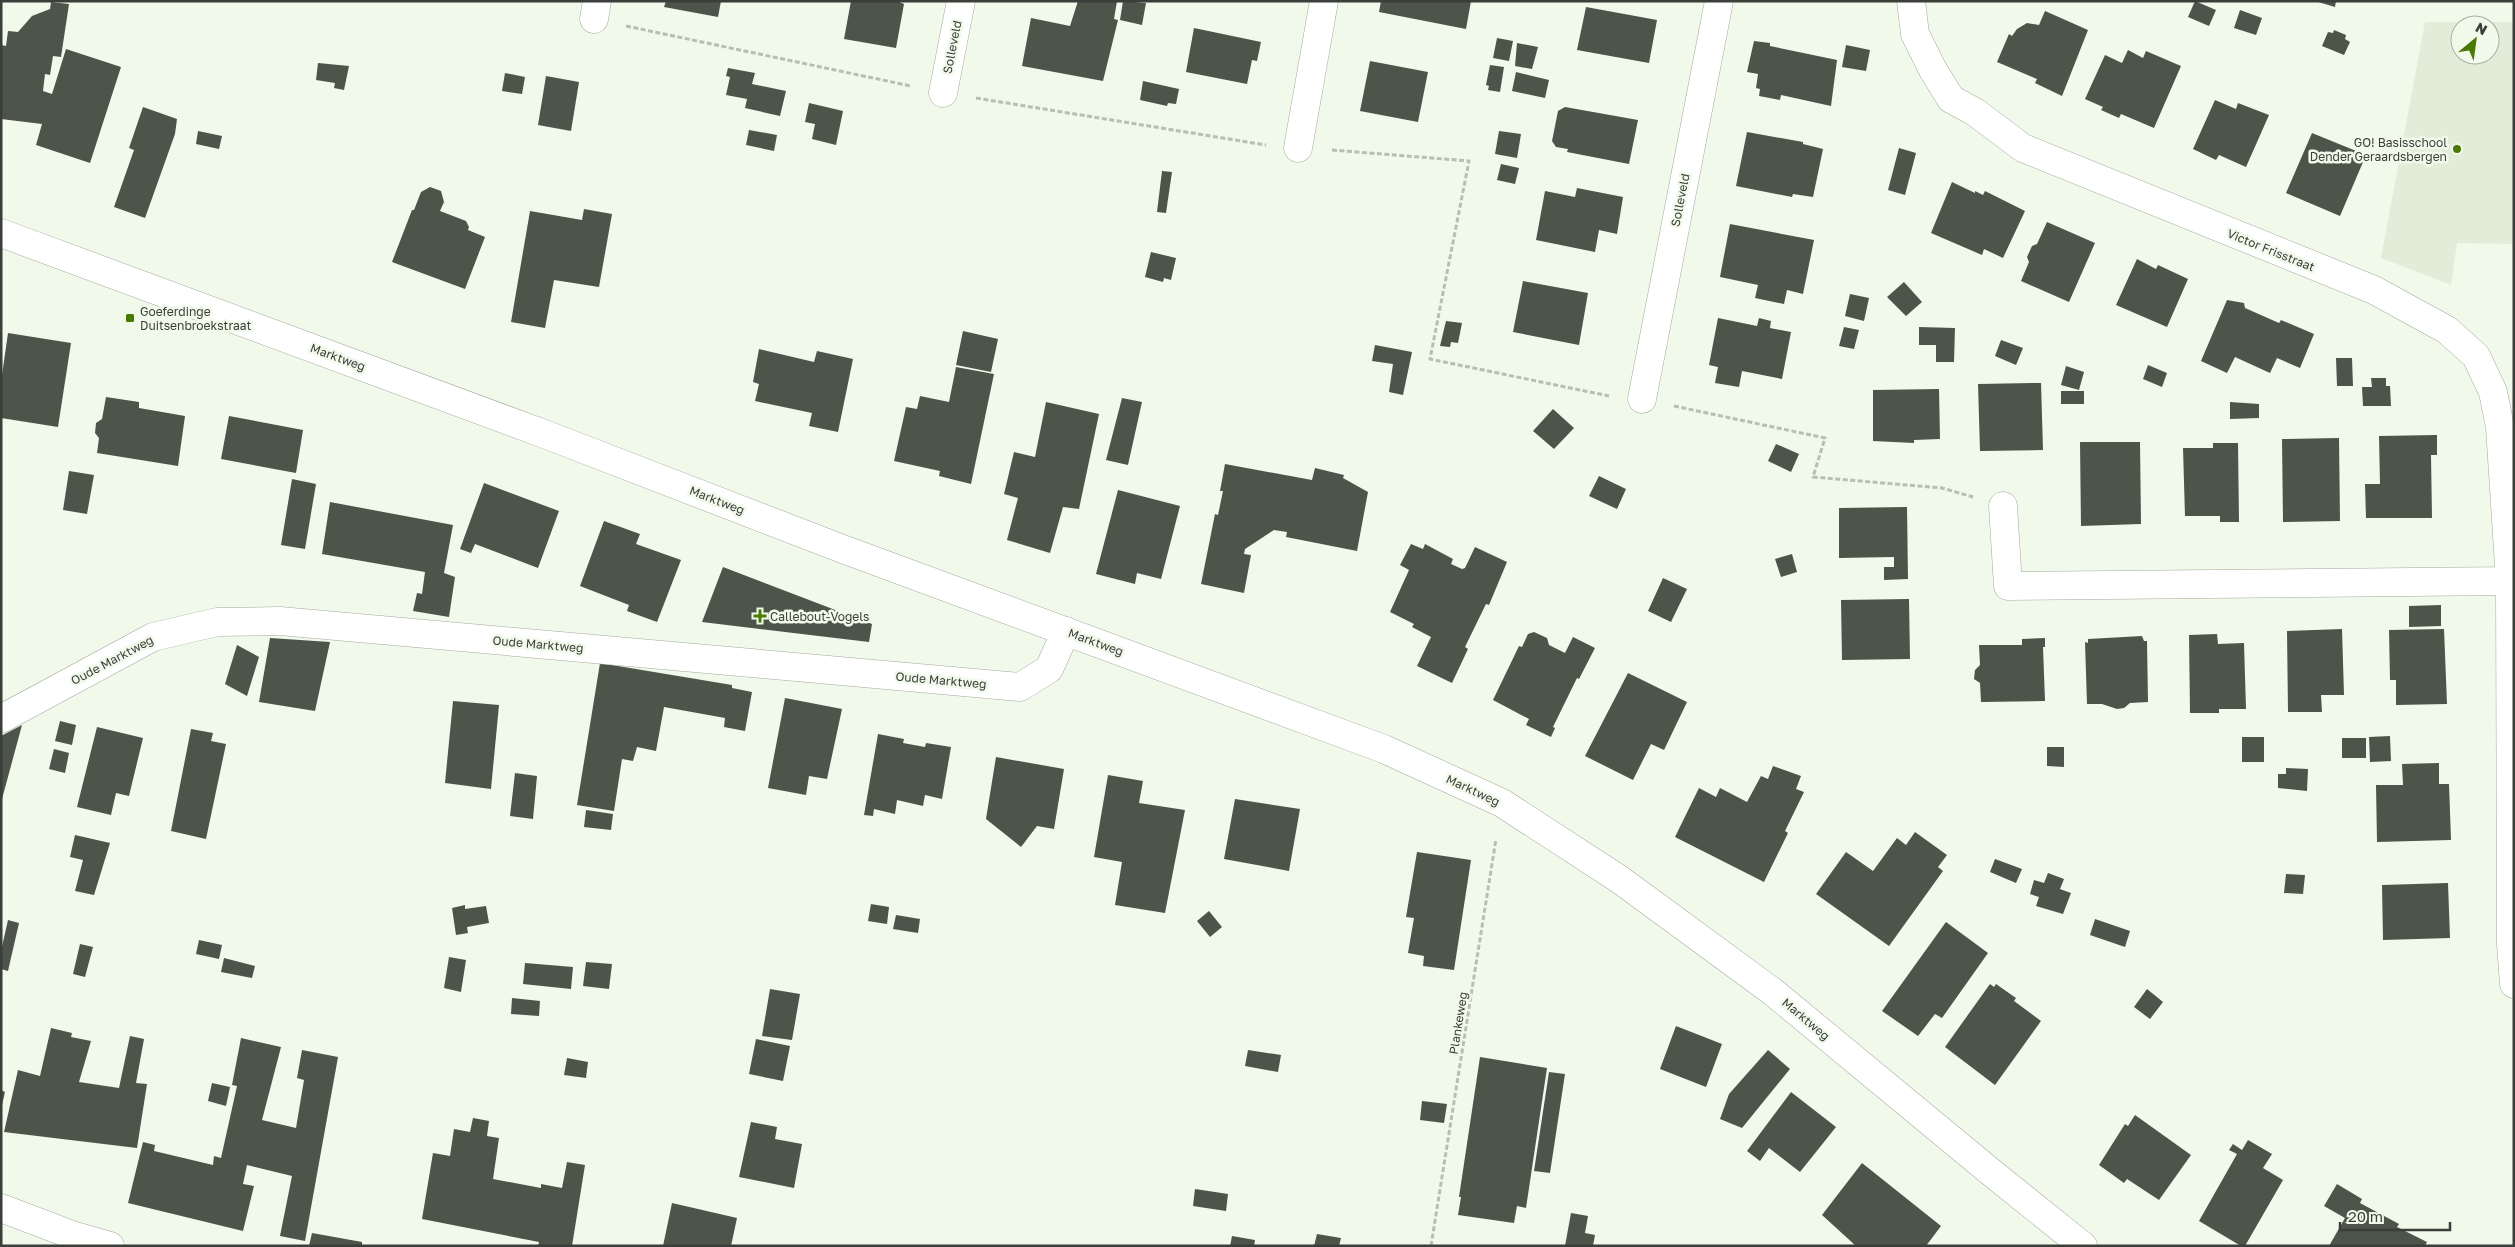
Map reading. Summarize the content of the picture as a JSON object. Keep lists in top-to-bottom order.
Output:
{
  "streets": {
    "street": [
      "Solleveld",
      "Victor Frisstraat",
      "Marktweg",
      "Oude Marktweg"
    ],
    "path": ["Plankeweg"]
  },
  "crossings": [
    ["Marktweg", "Oude Marktweg"],
    ["Marktweg", "Plankeweg"]
  ],
  "places": {
    "other": ["GO! Basisschool Dender Geraardsbergen"],
    "transit": ["Goeferdinge Duitsenbroekstraat"],
    "health": ["Callebout-Vogels"]
  },
  "scale_bar": "20 m",
  "north": "top right"
}
